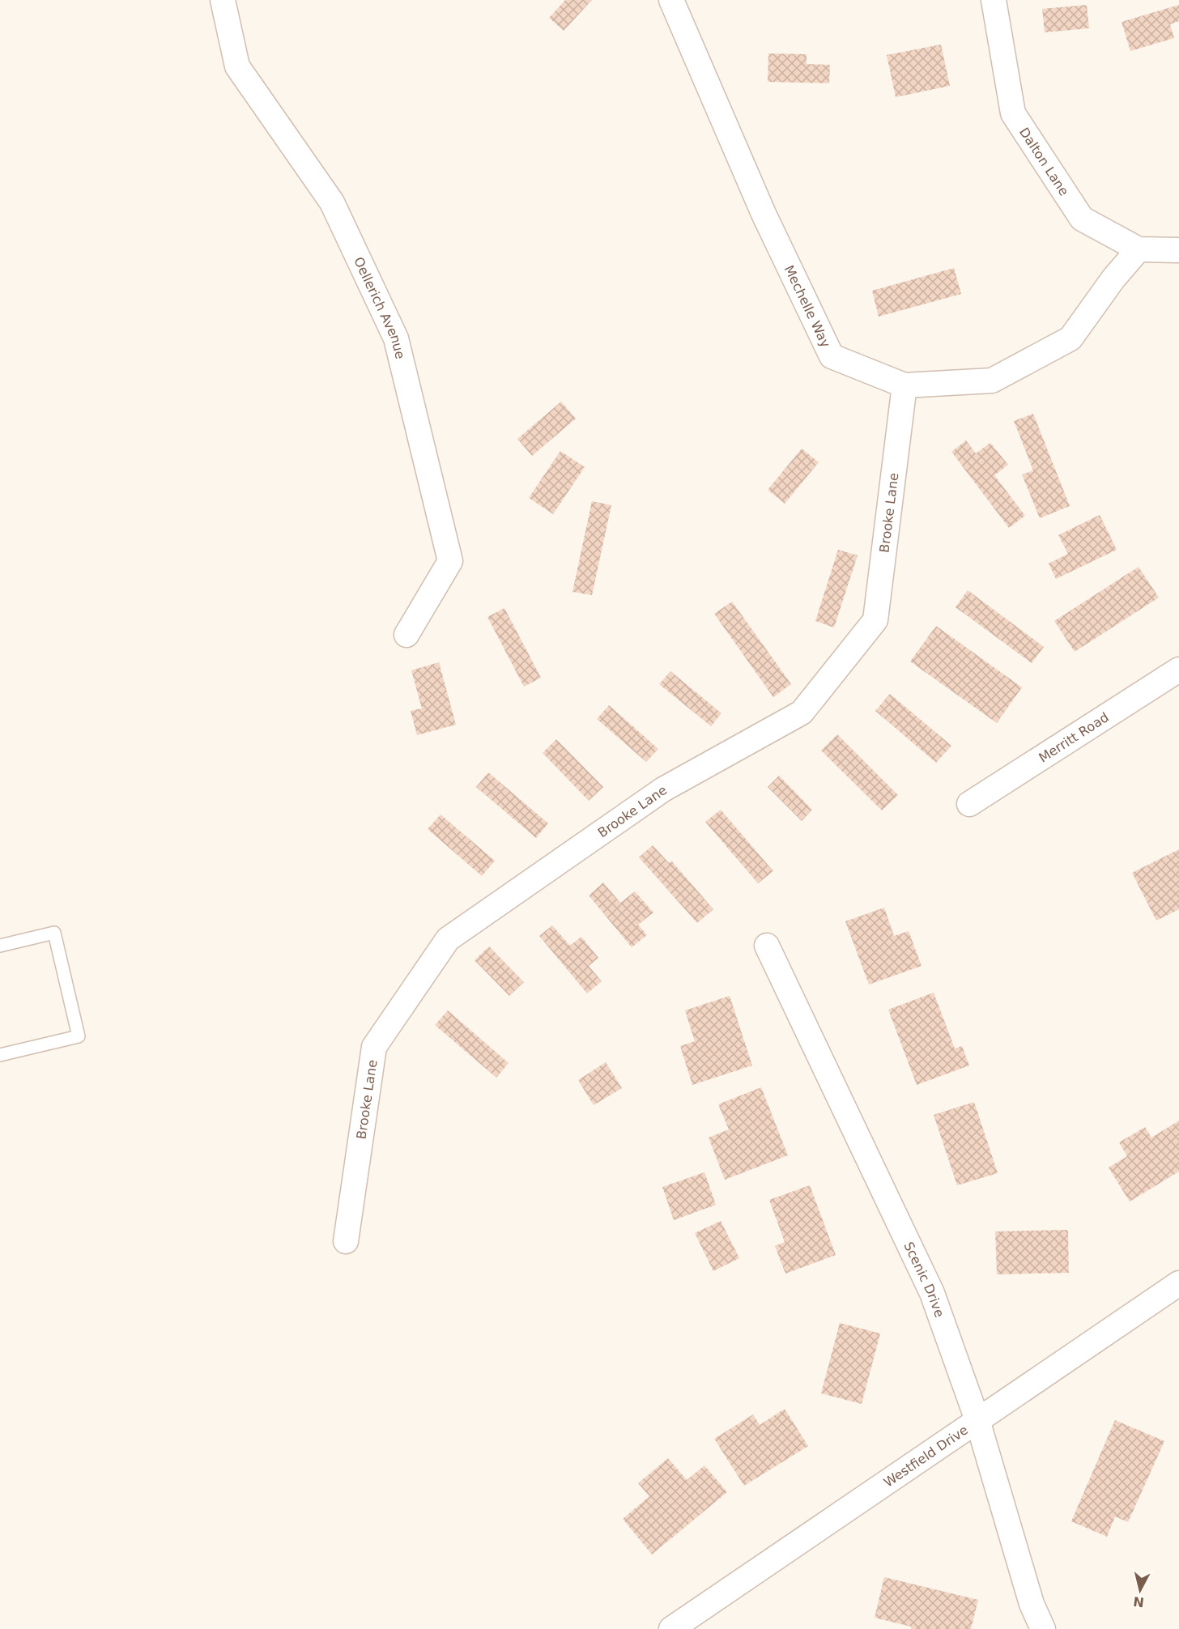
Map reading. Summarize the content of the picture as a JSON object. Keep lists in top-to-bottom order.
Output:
{
  "streets": {
    "street": [
      "Dalton Lane",
      "Mechelle Way",
      "Oellerich Avenue",
      "Brooke Lane",
      "Merritt Road",
      "Scenic Drive",
      "Westfield Drive"
    ]
  },
  "crossings": [
    ["Dalton Lane", "Mechelle Way"],
    ["Mechelle Way", "Brooke Lane"],
    ["Scenic Drive", "Westfield Drive"]
  ],
  "north": "bottom"
}
